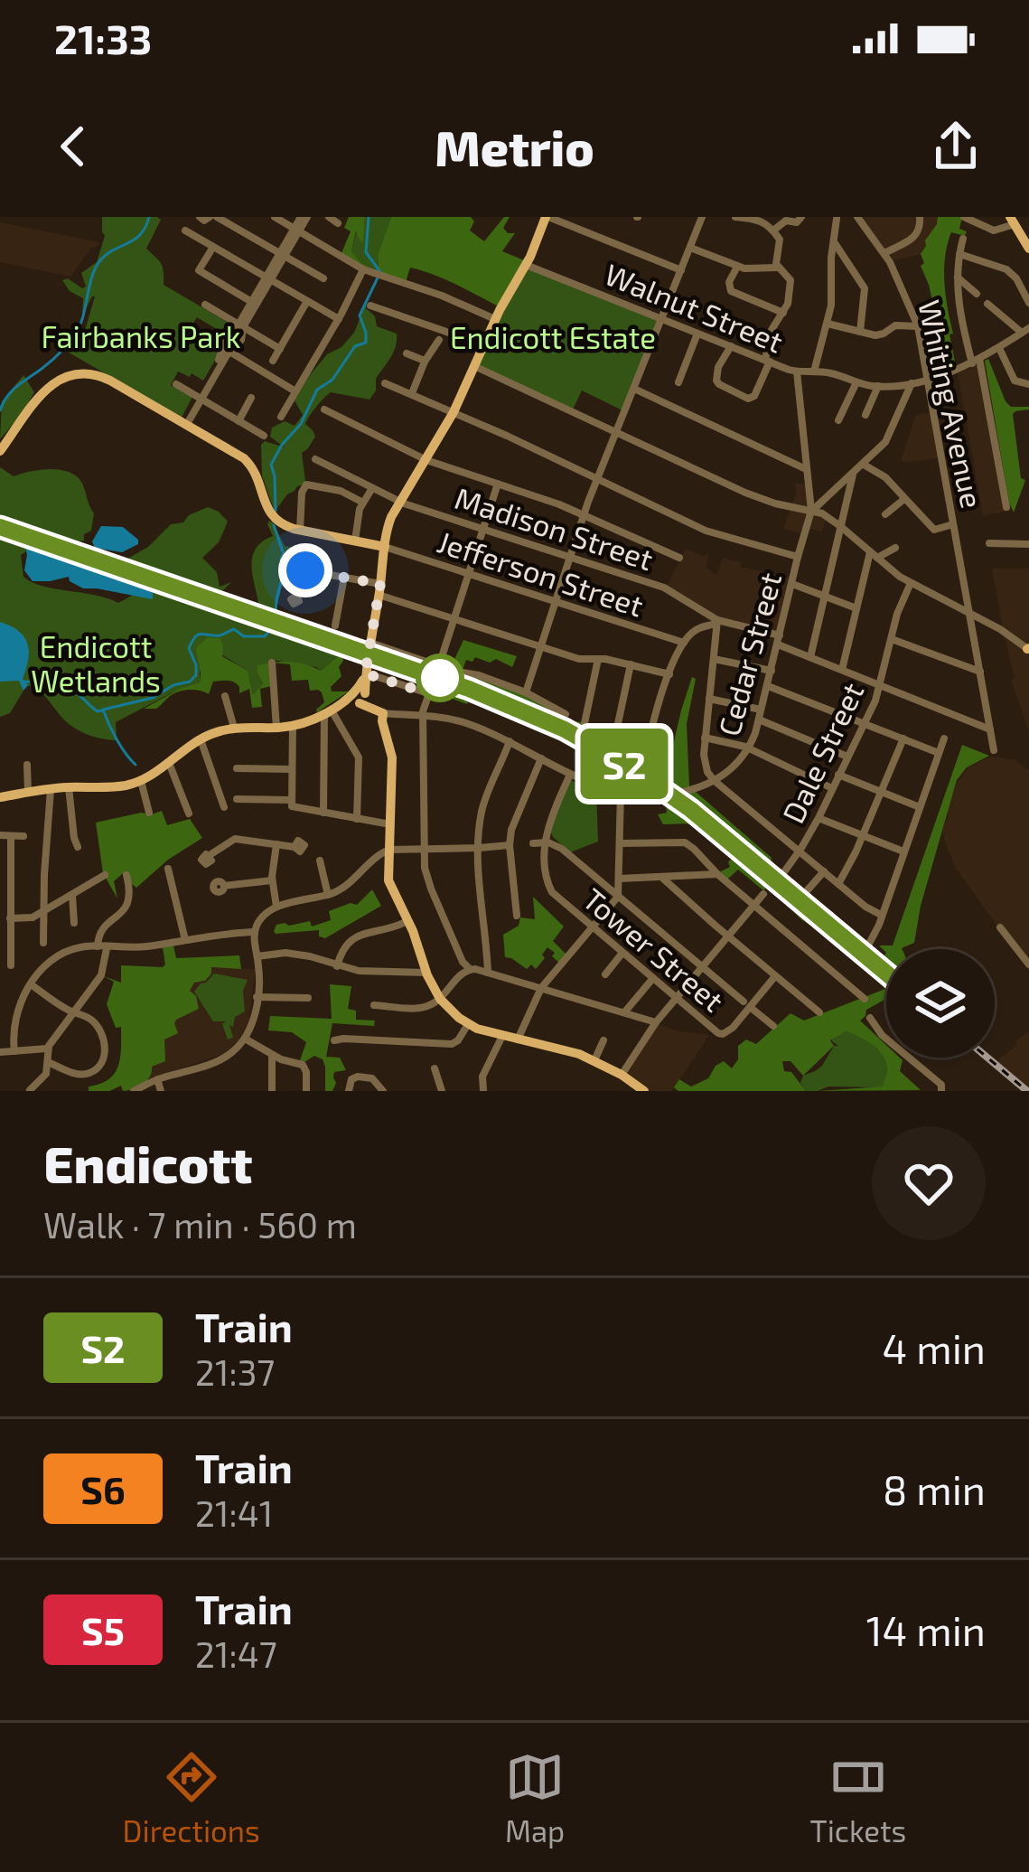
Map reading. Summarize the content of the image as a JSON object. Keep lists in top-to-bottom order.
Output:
{
  "streets": {
    "street": [
      "Walnut Street",
      "Whiting Avenue",
      "Madison Street",
      "Jefferson Street",
      "Cedar Street",
      "Dale Street",
      "Tower Street"
    ]
  },
  "crossings": [
    ["Walnut Street", "Whiting Avenue"],
    ["Walnut Street", "Cedar Street"],
    ["Whiting Avenue", "Madison Street"],
    ["Madison Street", "Cedar Street"],
    ["Madison Street", "Dale Street"]
  ],
  "parks": ["Fairbanks Park", "Endicott Estate", "Endicott Wetlands"],
  "page": {
    "status": "21:33",
    "header": "Metrio",
    "on_map": "S2",
    "heading": ["Endicott", "Walk · 7 min · 560 m"],
    "list": [
      {
        "mark": "S2",
        "name": "Train",
        "note": "21:37",
        "value": "4 min"
      },
      {
        "mark": "S6",
        "name": "Train",
        "note": "21:41",
        "value": "8 min"
      },
      {
        "mark": "S5",
        "name": "Train",
        "note": "21:47",
        "value": "14 min"
      }
    ],
    "tabs": ["Directions", "Map", "Tickets"]
  }
}
